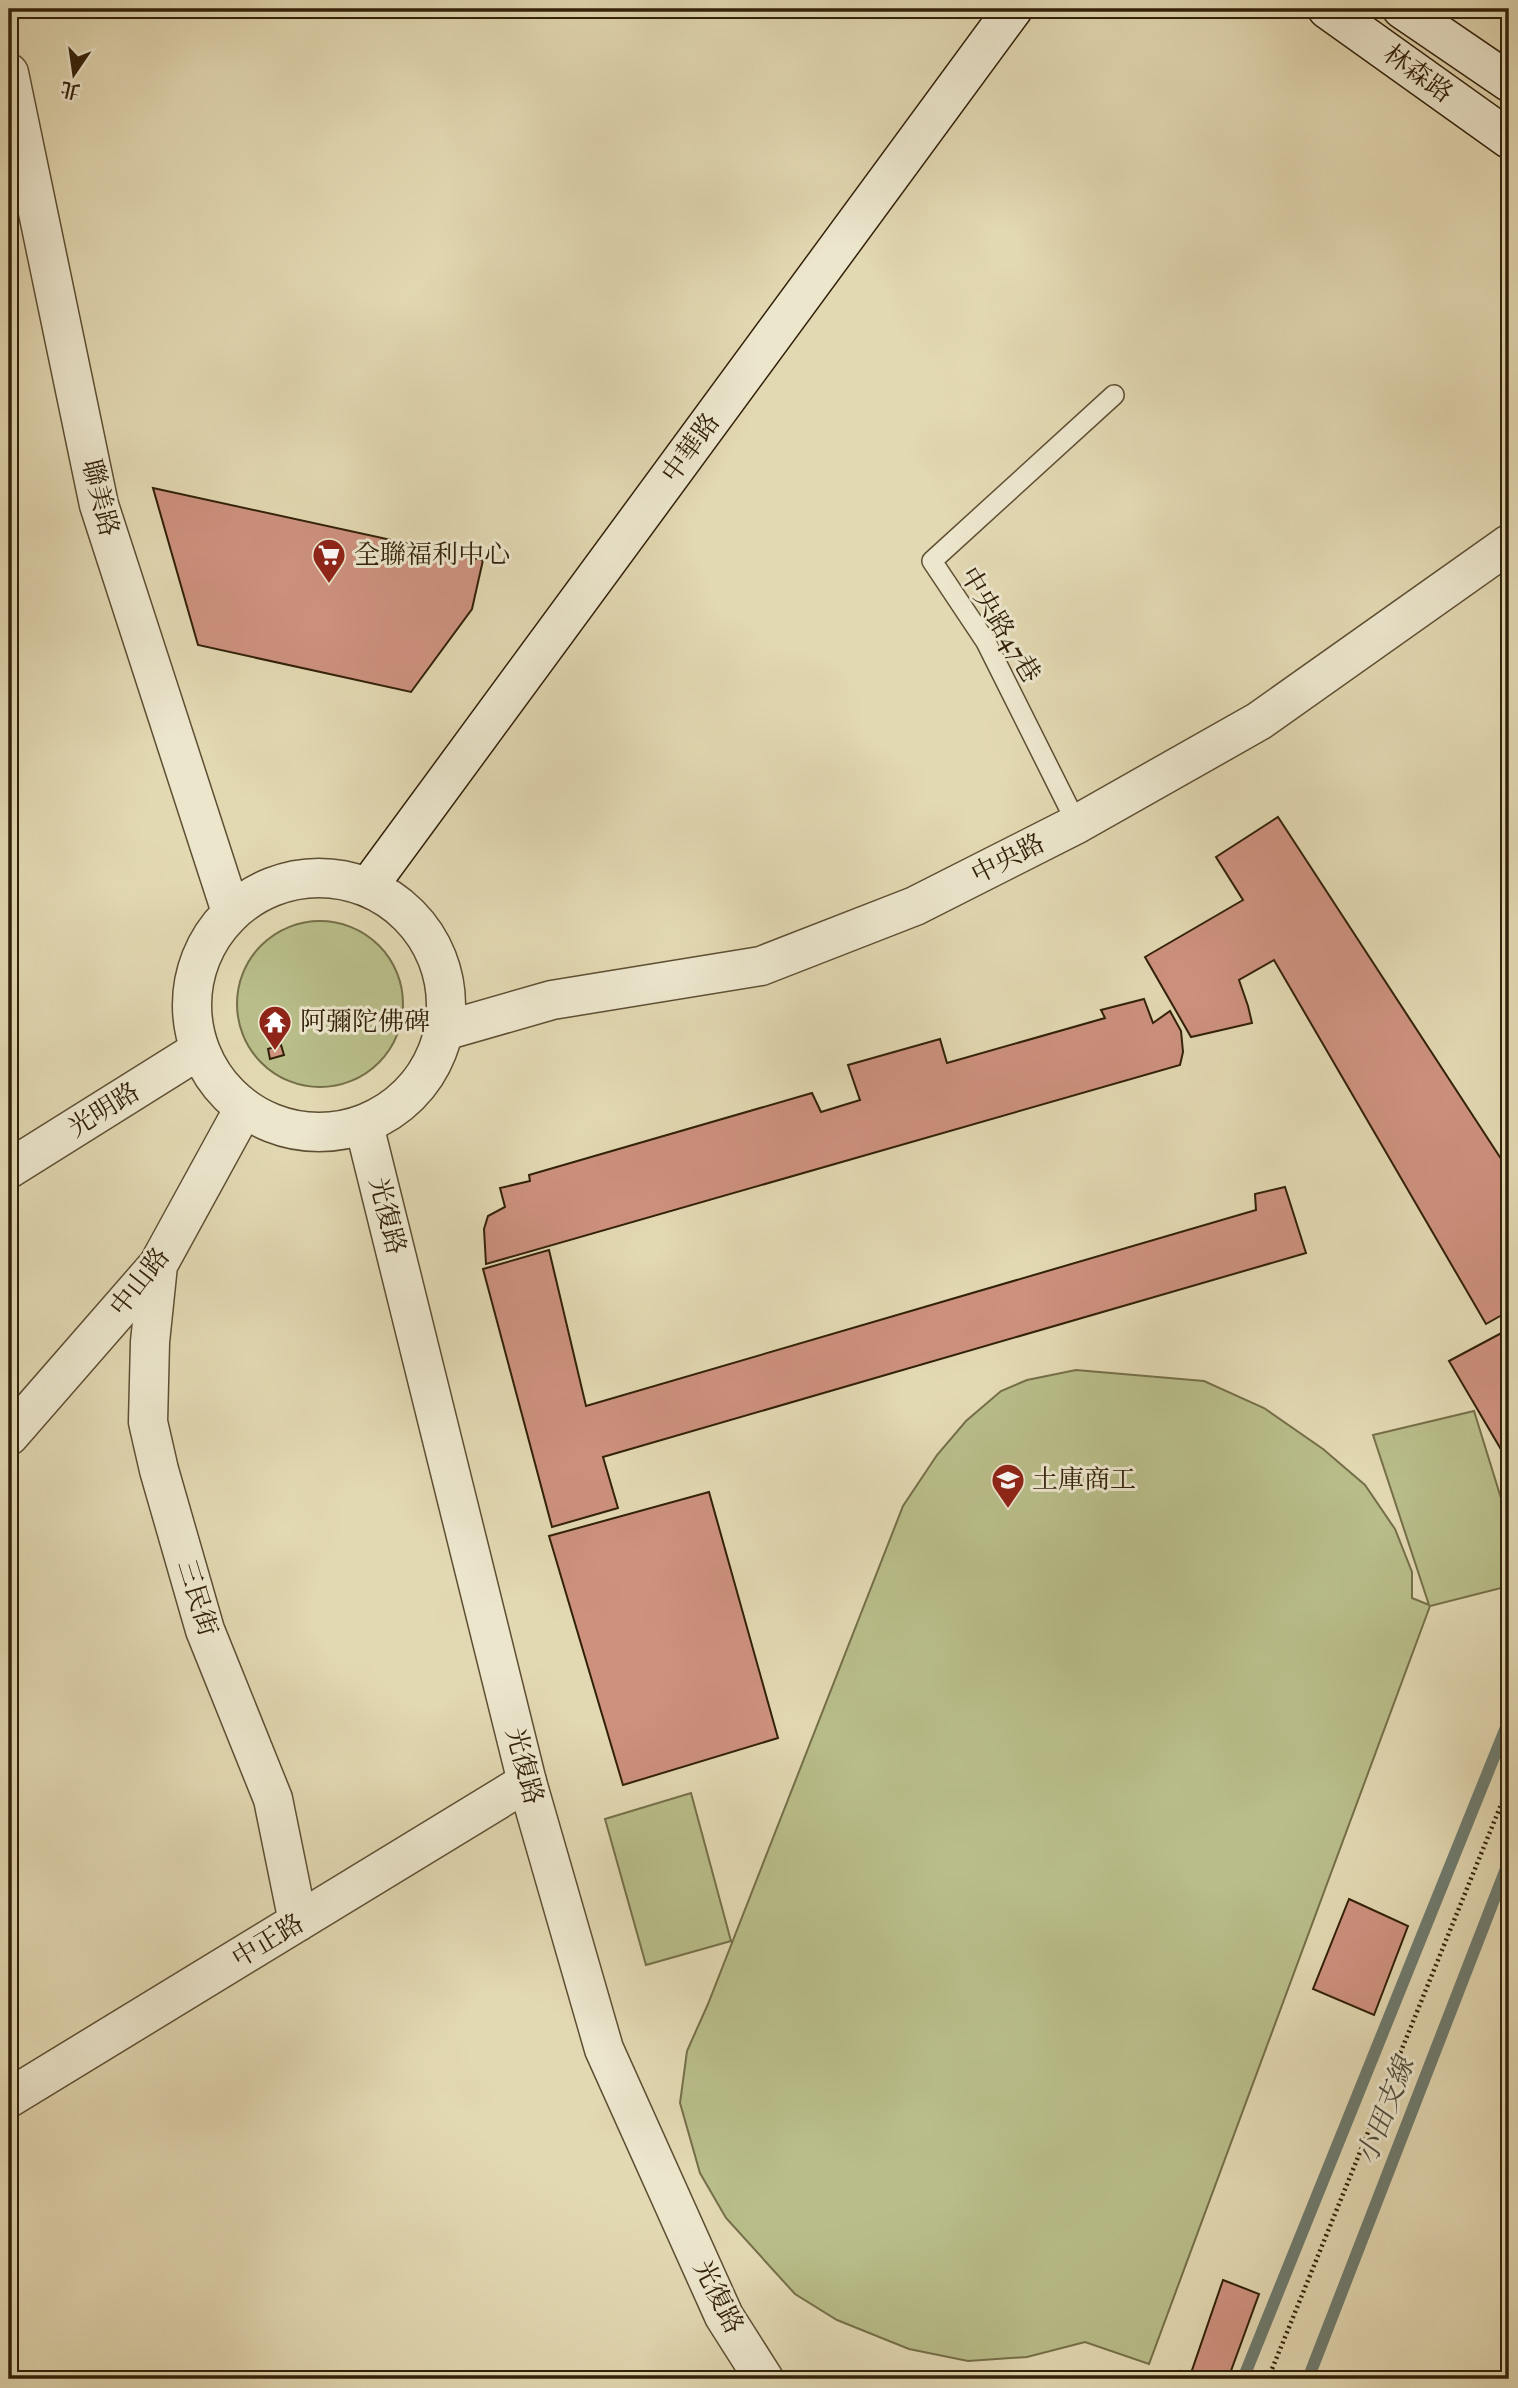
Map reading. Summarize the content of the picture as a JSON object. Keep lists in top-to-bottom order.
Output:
{
  "streets": {
    "street": [
      "林森路",
      "中華路",
      "聯美路",
      "中央路",
      "光明路",
      "光復路",
      "中山路",
      "三民街",
      "中正路"
    ],
    "lane": ["中央路47巷"]
  },
  "crossings": [
    ["中央路47巷", "中央路"],
    ["光復路", "中正路"],
    ["中山路", "三民街"],
    ["三民街", "中正路"]
  ],
  "water": ["小田支線"],
  "places": {
    "supermarket": ["全聯福利中心"],
    "temple": ["阿彌陀佛碑"],
    "school or university": ["土庫商工"]
  },
  "north": "bottom"
}
